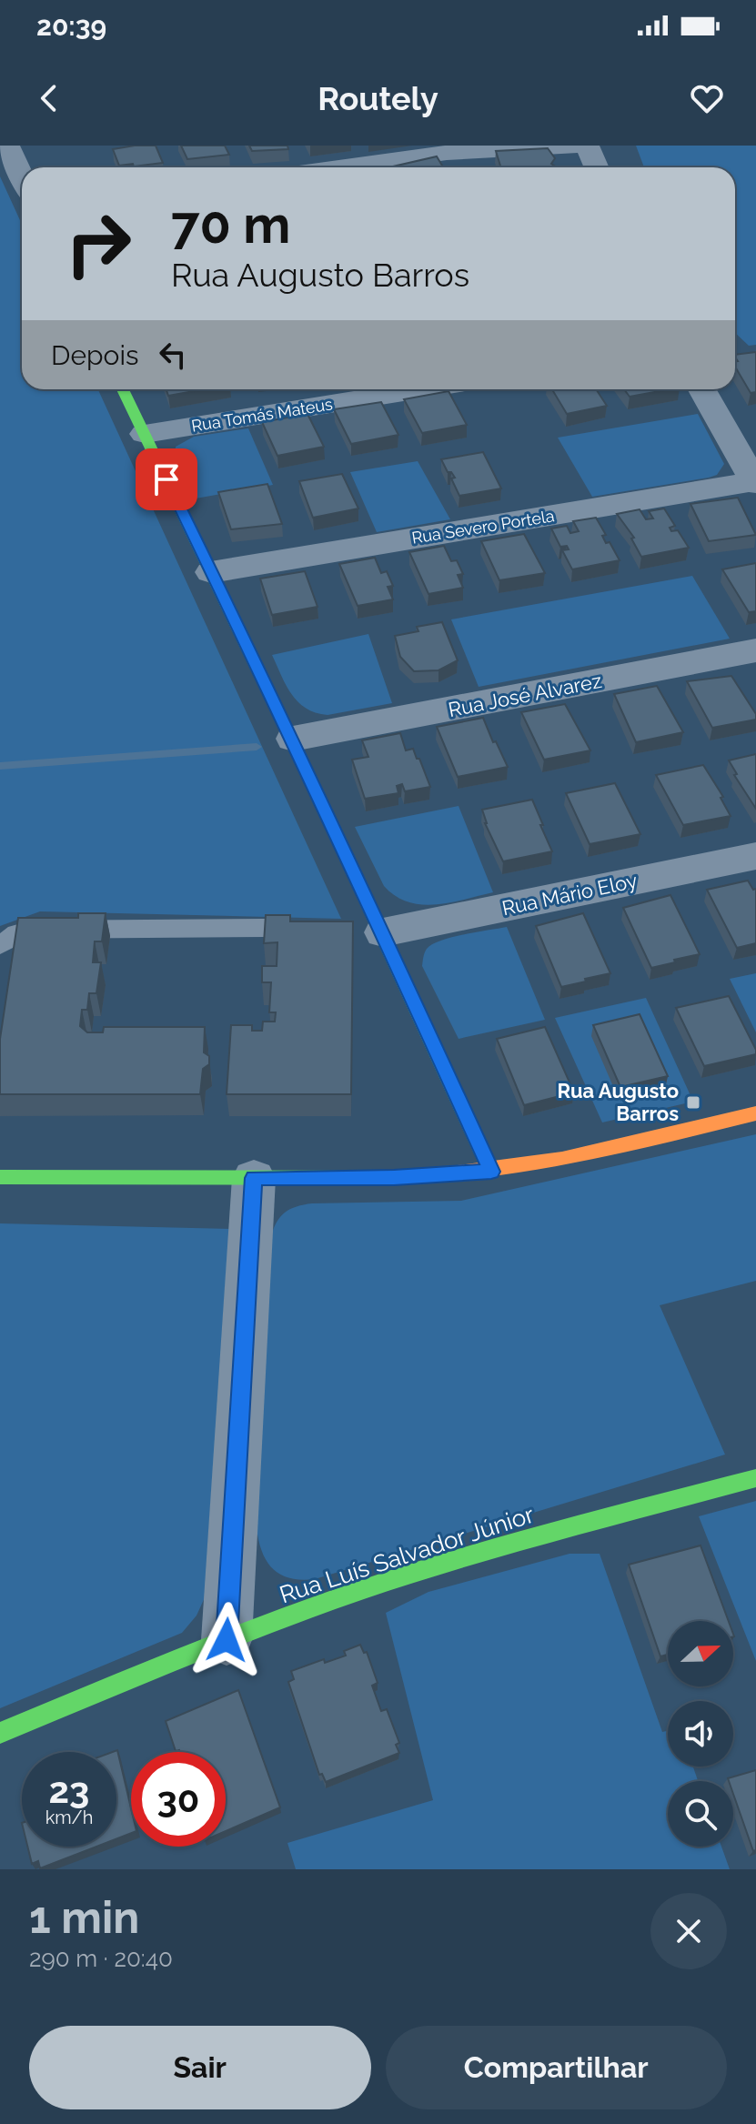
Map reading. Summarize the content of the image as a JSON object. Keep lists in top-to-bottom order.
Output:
{
  "streets": {
    "street": [
      "Rua Tomás Mateus",
      "Rua Severo Portela",
      "Rua José Alvarez",
      "Rua Mário Eloy",
      "Rua Luís Salvador Júnior"
    ]
  },
  "places": {
    "transit": ["Rua Augusto Barros"]
  },
  "north": "right",
  "page": {
    "status": "20:39",
    "header": "Routely",
    "turn": ["70 m", "Rua Augusto Barros"],
    "then": "Depois",
    "speed": "23 km/h",
    "limit": "30",
    "heading": ["1 min", "290 m · 20:40"],
    "buttons": ["Sair", "Compartilhar"]
  }
}
